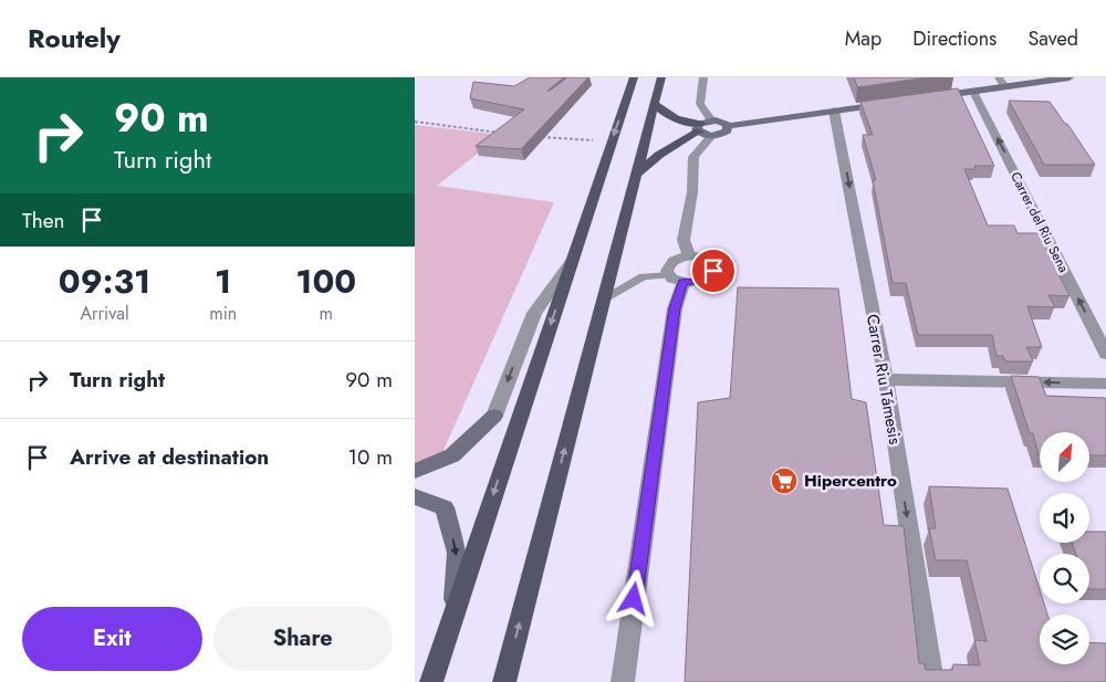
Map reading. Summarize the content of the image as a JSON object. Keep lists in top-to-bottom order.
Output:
{
  "streets": {
    "street": ["Carrer del Riu Sena", "Carrer Riu Támesis"]
  },
  "one_way": ["Carrer del Riu Sena", "Carrer Riu Támesis"],
  "places": {
    "supermarket": ["Hipercentro"]
  },
  "north": "top right",
  "page": {
    "header": "Routely",
    "nav": ["Map", "Directions", "Saved"],
    "turn": ["90 m", "Turn right"],
    "then": "Then",
    "eta": [
      "09:31",
      "Arrival",
      "1",
      "min",
      "100",
      "m"
    ],
    "list": [
      {
        "name": "Turn right",
        "value": "90 m"
      },
      {
        "name": "Arrive at destination",
        "value": "10 m"
      }
    ],
    "buttons": ["Exit", "Share"]
  }
}
